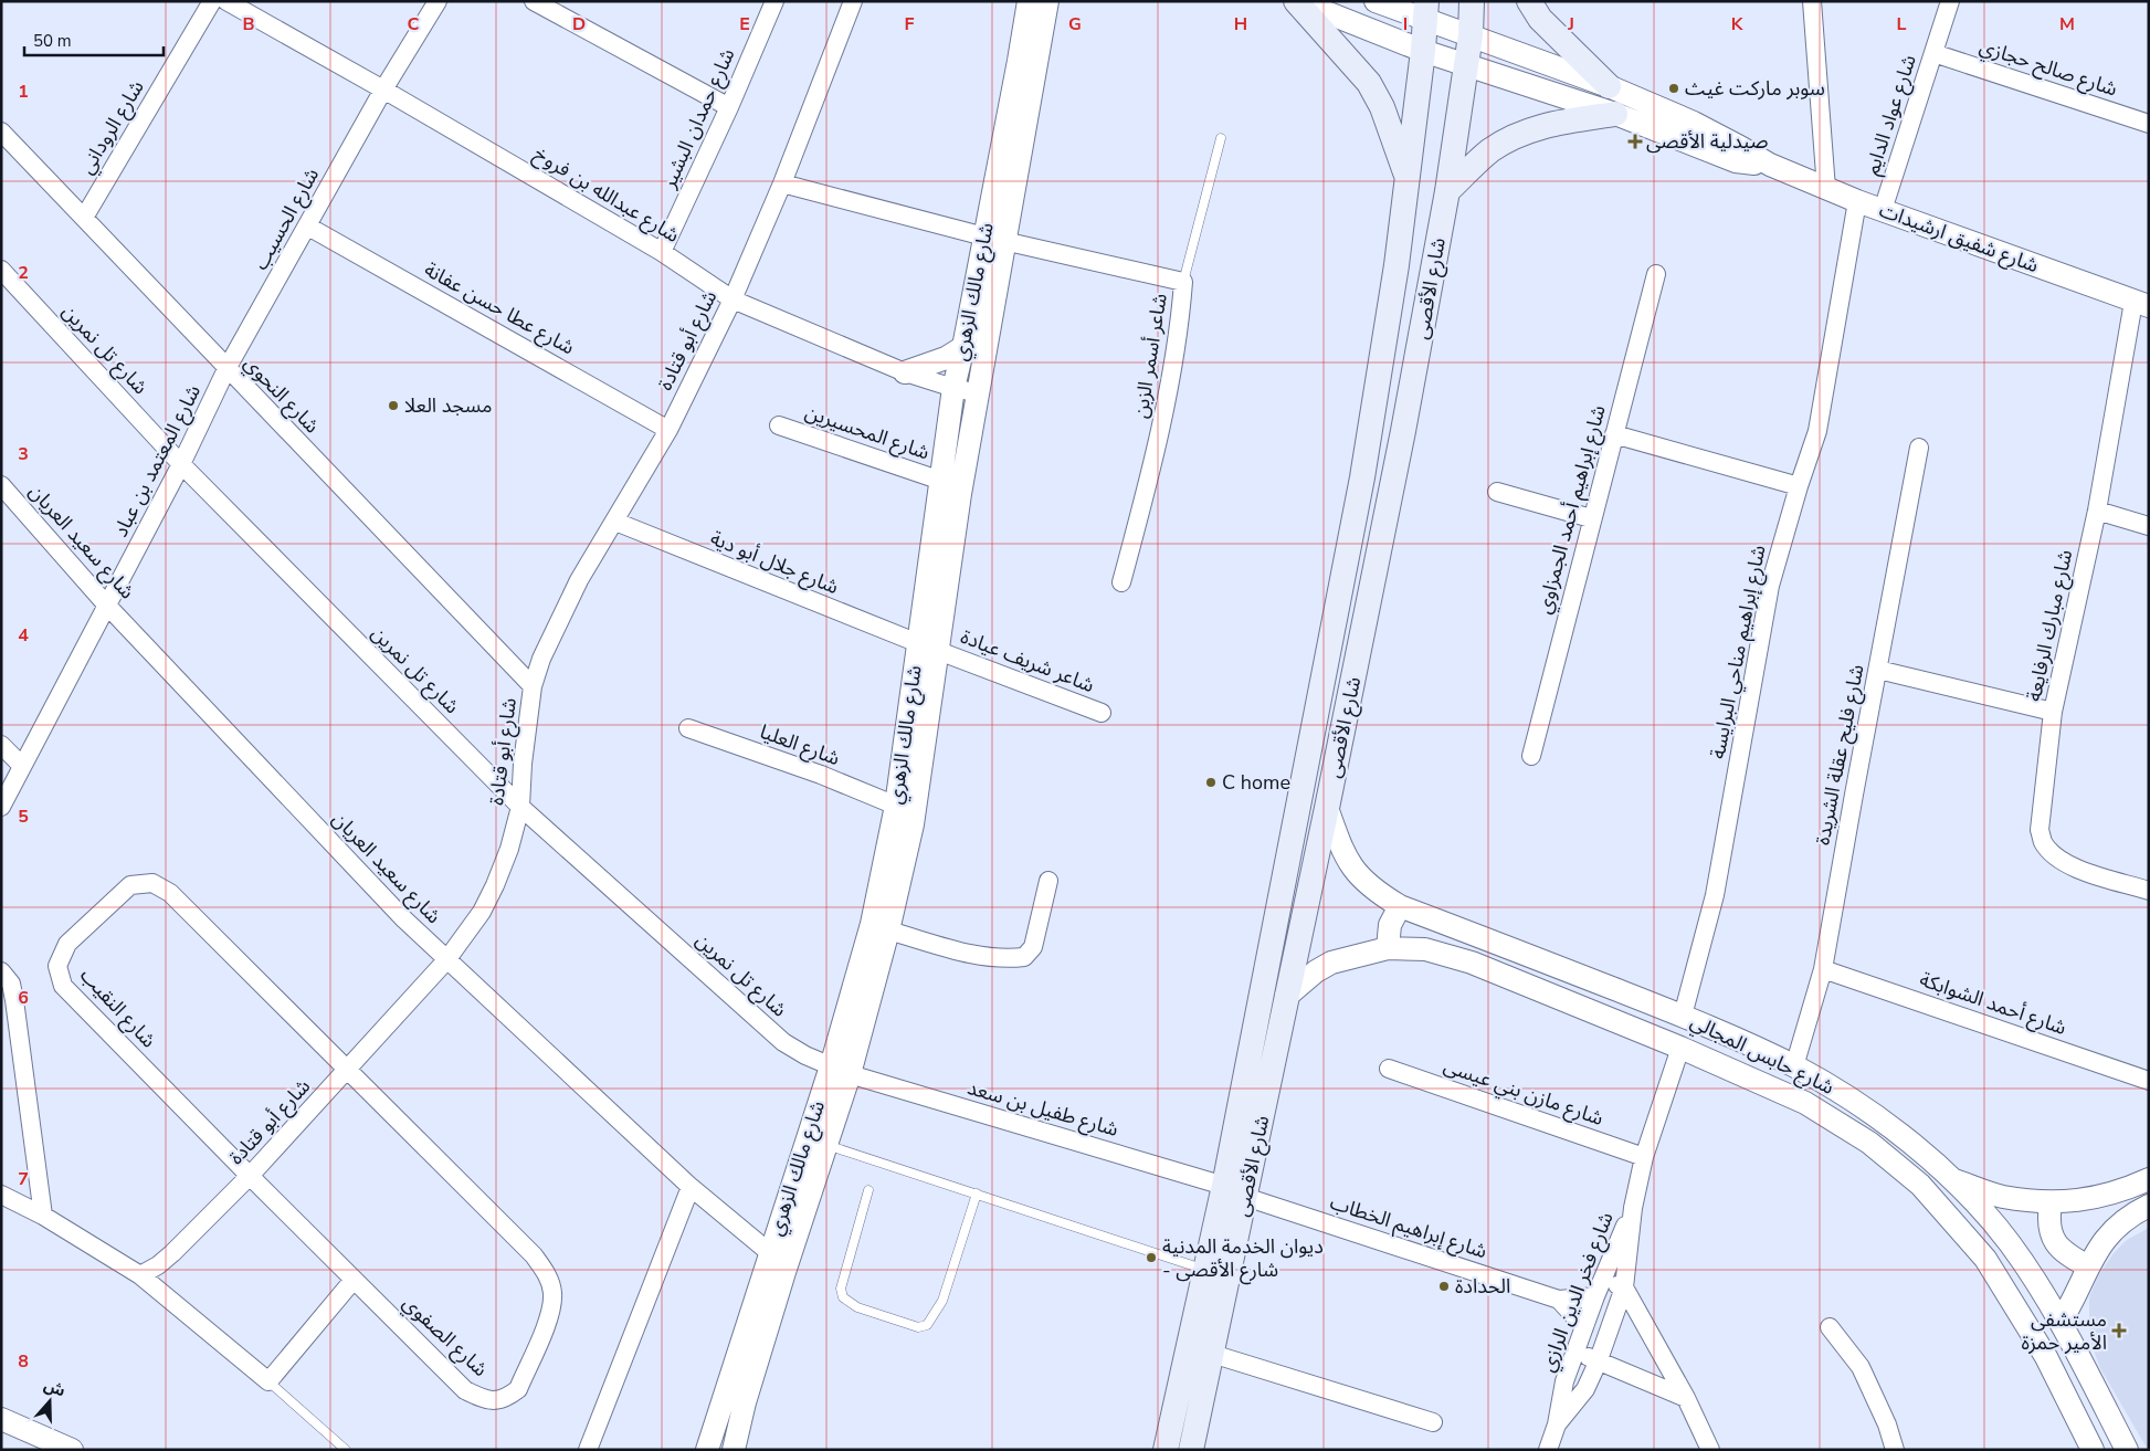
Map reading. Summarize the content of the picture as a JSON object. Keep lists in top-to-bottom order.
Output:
{
  "streets": {
    "main road": ["شارع الأقصى"],
    "street": [
      "شارع صالح حجازي",
      "شارع عواد الدايم",
      "شارع حمدان البشير",
      "شارع الروداني",
      "شارع عبدالله بن فروخ",
      "شارع الحسيب",
      "شارع شفيق ارشيدات",
      "شارع مالك الزهري",
      "شارع عطا حسن عفانة",
      "شارع أبو قتادة",
      "شارع تل نمرين",
      "شاعر أسمر الزبن",
      "شارع النحوي",
      "شارع المحسيرين",
      "شارع المعتمد بن عباد",
      "شارع إبراهيم أحمد الجمزاوي",
      "شارع سعيد العريان",
      "شارع جلال أبو دية",
      "شارع مبارك الرفايعة",
      "شارع إبراهيم مناحي البرايسة",
      "شاعر شريف عيادة",
      "شارع العليا",
      "شارع فليح عقلة الشريدة",
      "شارع أحمد الشوابكة",
      "شارع النقيب",
      "شارع حابس المجالي",
      "شارع مازن بني عيسى",
      "شارع طفيل بن سعد",
      "شارع إبراهيم الخطاب",
      "شارع فخر الدين الرازي",
      "شارع الصفوي"
    ]
  },
  "crossings": [
    ["شارع صالح حجازي", "شارع عواد الدايم"],
    ["شارع عواد الدايم", "شارع شفيق ارشيدات"],
    ["شارع حمدان البشير", "شارع عبدالله بن فروخ"],
    ["شارع الروداني", "شارع النحوي"],
    ["شارع عبدالله بن فروخ", "شارع الحسيب"],
    ["شارع عبدالله بن فروخ", "شارع مالك الزهري"],
    ["شارع عبدالله بن فروخ", "شارع أبو قتادة"],
    ["شارع الحسيب", "شارع عطا حسن عفانة"],
    ["شارع الحسيب", "شارع النحوي"],
    ["شارع الحسيب", "شارع المعتمد بن عباد"],
    ["شارع شفيق ارشيدات", "شارع الأقصى"],
    ["شارع شفيق ارشيدات", "شارع مبارك الرفايعة"],
    ["شارع شفيق ارشيدات", "شارع إبراهيم مناحي البرايسة"],
    ["شارع الأقصى", "شارع حابس المجالي"],
    ["شارع الأقصى", "شارع طفيل بن سعد"],
    ["شارع الأقصى", "شارع إبراهيم الخطاب"],
    ["شارع مالك الزهري", "شارع تل نمرين"],
    ["شارع مالك الزهري", "شاعر أسمر الزبن"],
    ["شارع مالك الزهري", "شارع المحسيرين"],
    ["شارع مالك الزهري", "شارع سعيد العريان"],
    ["شارع مالك الزهري", "شارع جلال أبو دية"],
    ["شارع مالك الزهري", "شاعر شريف عيادة"],
    ["شارع مالك الزهري", "شارع العليا"],
    ["شارع مالك الزهري", "شارع طفيل بن سعد"],
    ["شارع عطا حسن عفانة", "شارع أبو قتادة"],
    ["شارع أبو قتادة", "شارع تل نمرين"],
    ["شارع أبو قتادة", "شاعر أسمر الزبن"],
    ["شارع أبو قتادة", "شارع النحوي"],
    ["شارع أبو قتادة", "شارع سعيد العريان"],
    ["شارع أبو قتادة", "شارع جلال أبو دية"],
    ["شارع أبو قتادة", "شارع النقيب"],
    ["شارع أبو قتادة", "شارع الصفوي"],
    ["شارع تل نمرين", "شارع المعتمد بن عباد"],
    ["شارع تل نمرين", "شارع طفيل بن سعد"],
    ["شارع النحوي", "شارع المعتمد بن عباد"],
    ["شارع المعتمد بن عباد", "شارع سعيد العريان"],
    ["شارع جلال أبو دية", "شاعر شريف عيادة"],
    ["شارع إبراهيم مناحي البرايسة", "شارع حابس المجالي"],
    ["شارع فليح عقلة الشريدة", "شارع أحمد الشوابكة"],
    ["شارع فليح عقلة الشريدة", "شارع حابس المجالي"],
    ["شارع النقيب", "شارع الصفوي"],
    ["شارع حابس المجالي", "شارع فخر الدين الرازي"],
    ["شارع مازن بني عيسى", "شارع فخر الدين الرازي"],
    ["شارع طفيل بن سعد", "شارع إبراهيم الخطاب"],
    ["شارع إبراهيم الخطاب", "شارع فخر الدين الرازي"]
  ],
  "places": {
    "other": [
      "سوبر ماركت غيث",
      "مسجد العلا",
      "C home",
      "ديوان الخدمة المدنية - شارع الأقصى",
      "الحدادة"
    ],
    "health": ["صيدلية الأقصى", "مستشفى الأمير حمزة"]
  },
  "scale_bar": "50 m",
  "north": "top",
  "grid": {
    "columns": [
      "B",
      "C",
      "D",
      "E",
      "F",
      "G",
      "H",
      "I",
      "J",
      "K",
      "L",
      "M"
    ],
    "rows": [
      "1",
      "2",
      "3",
      "4",
      "5",
      "6",
      "7",
      "8"
    ]
  }
}
